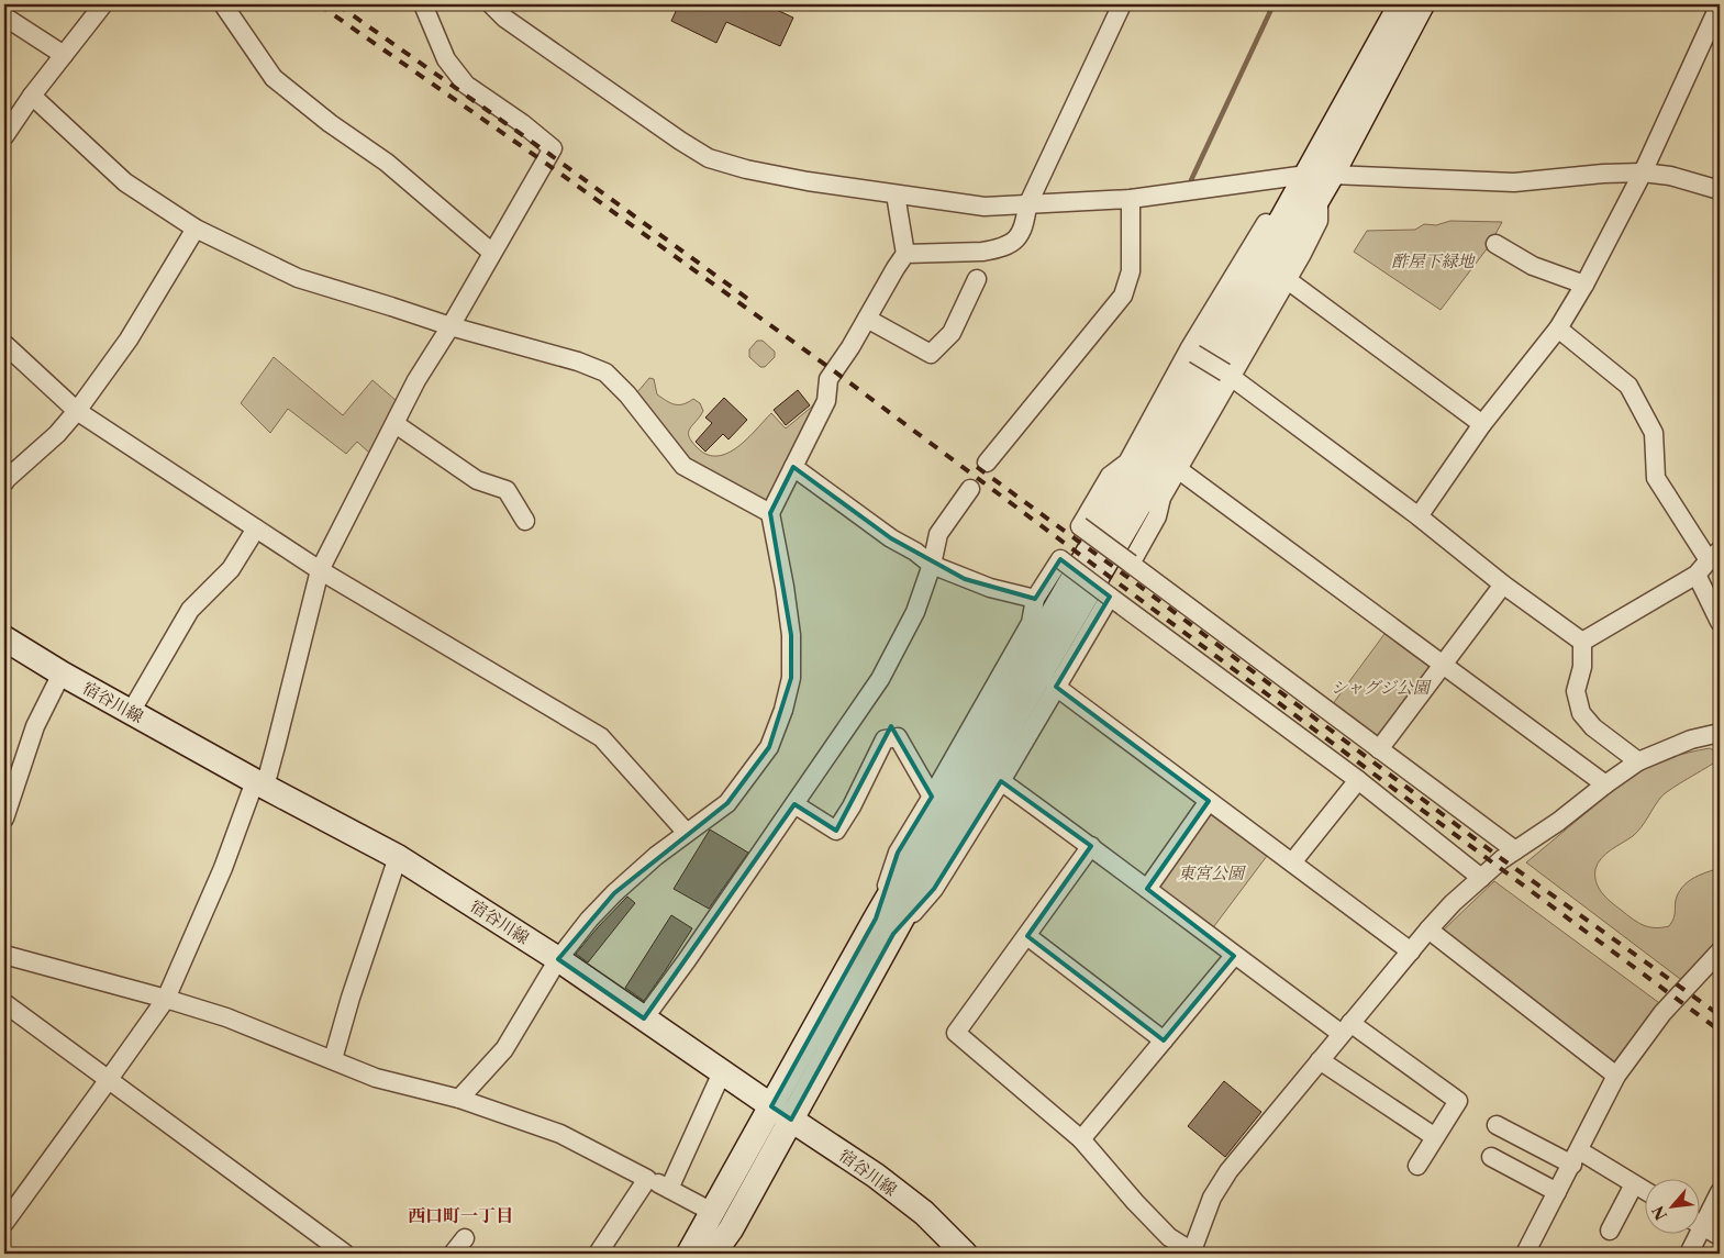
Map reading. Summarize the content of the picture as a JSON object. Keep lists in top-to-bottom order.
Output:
{
  "streets": {
    "street": ["宿谷川線"]
  },
  "districts": ["西口町一丁目"],
  "parks": ["酢屋下緑地", "シャグジ公園", "東宮公園"],
  "north": "bottom left"
}
